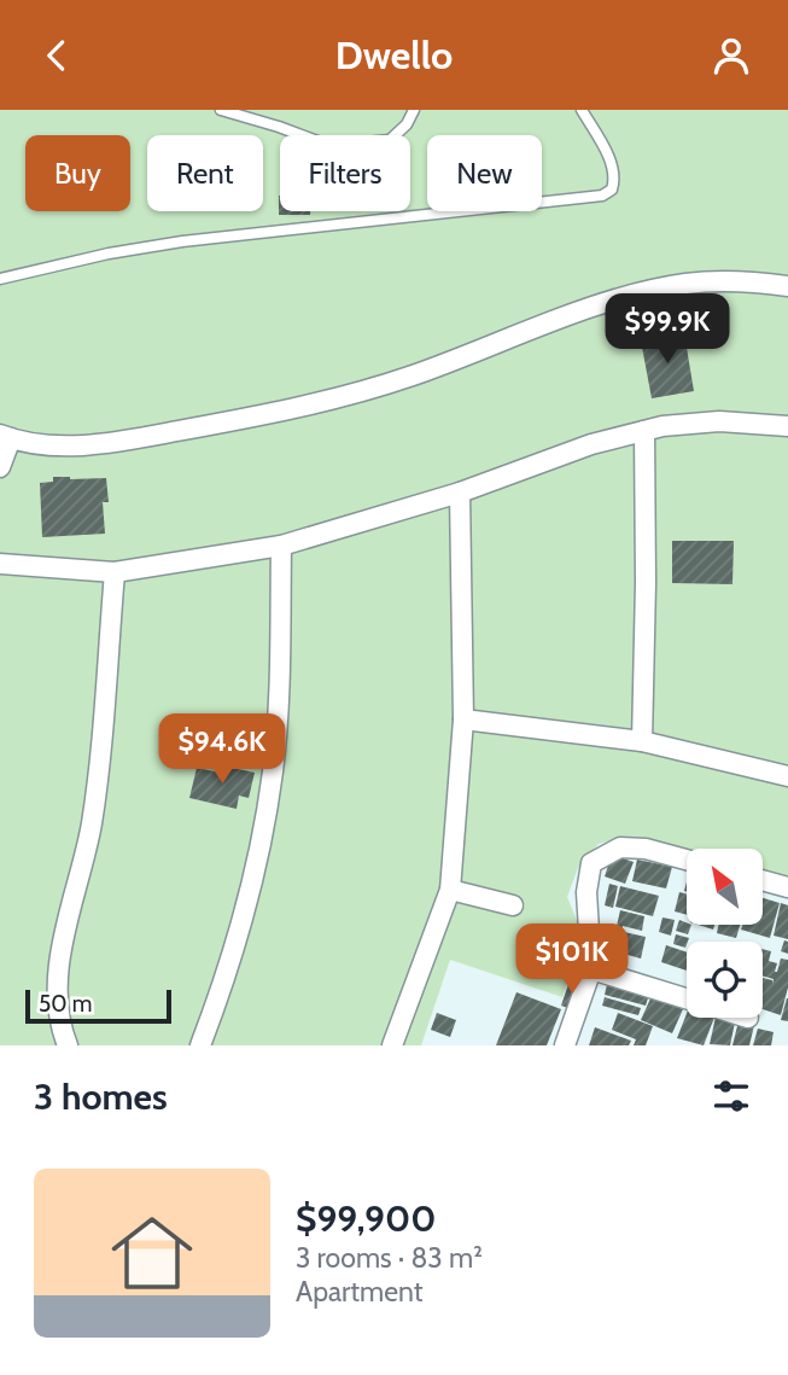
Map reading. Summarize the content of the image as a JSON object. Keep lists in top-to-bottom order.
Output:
{
  "scale_bar": "50 m",
  "north": "top left",
  "page": {
    "header": "Dwello",
    "chip": [
      "Buy",
      "Rent",
      "Filters",
      "New"
    ],
    "price": ["$99.9K", "$94.6K", "$101K"],
    "scale": "50 m",
    "heading": "3 homes",
    "list": [
      {
        "name": "$99,900",
        "note": "3 rooms · 83 m² · Apartment"
      }
    ]
  }
}
